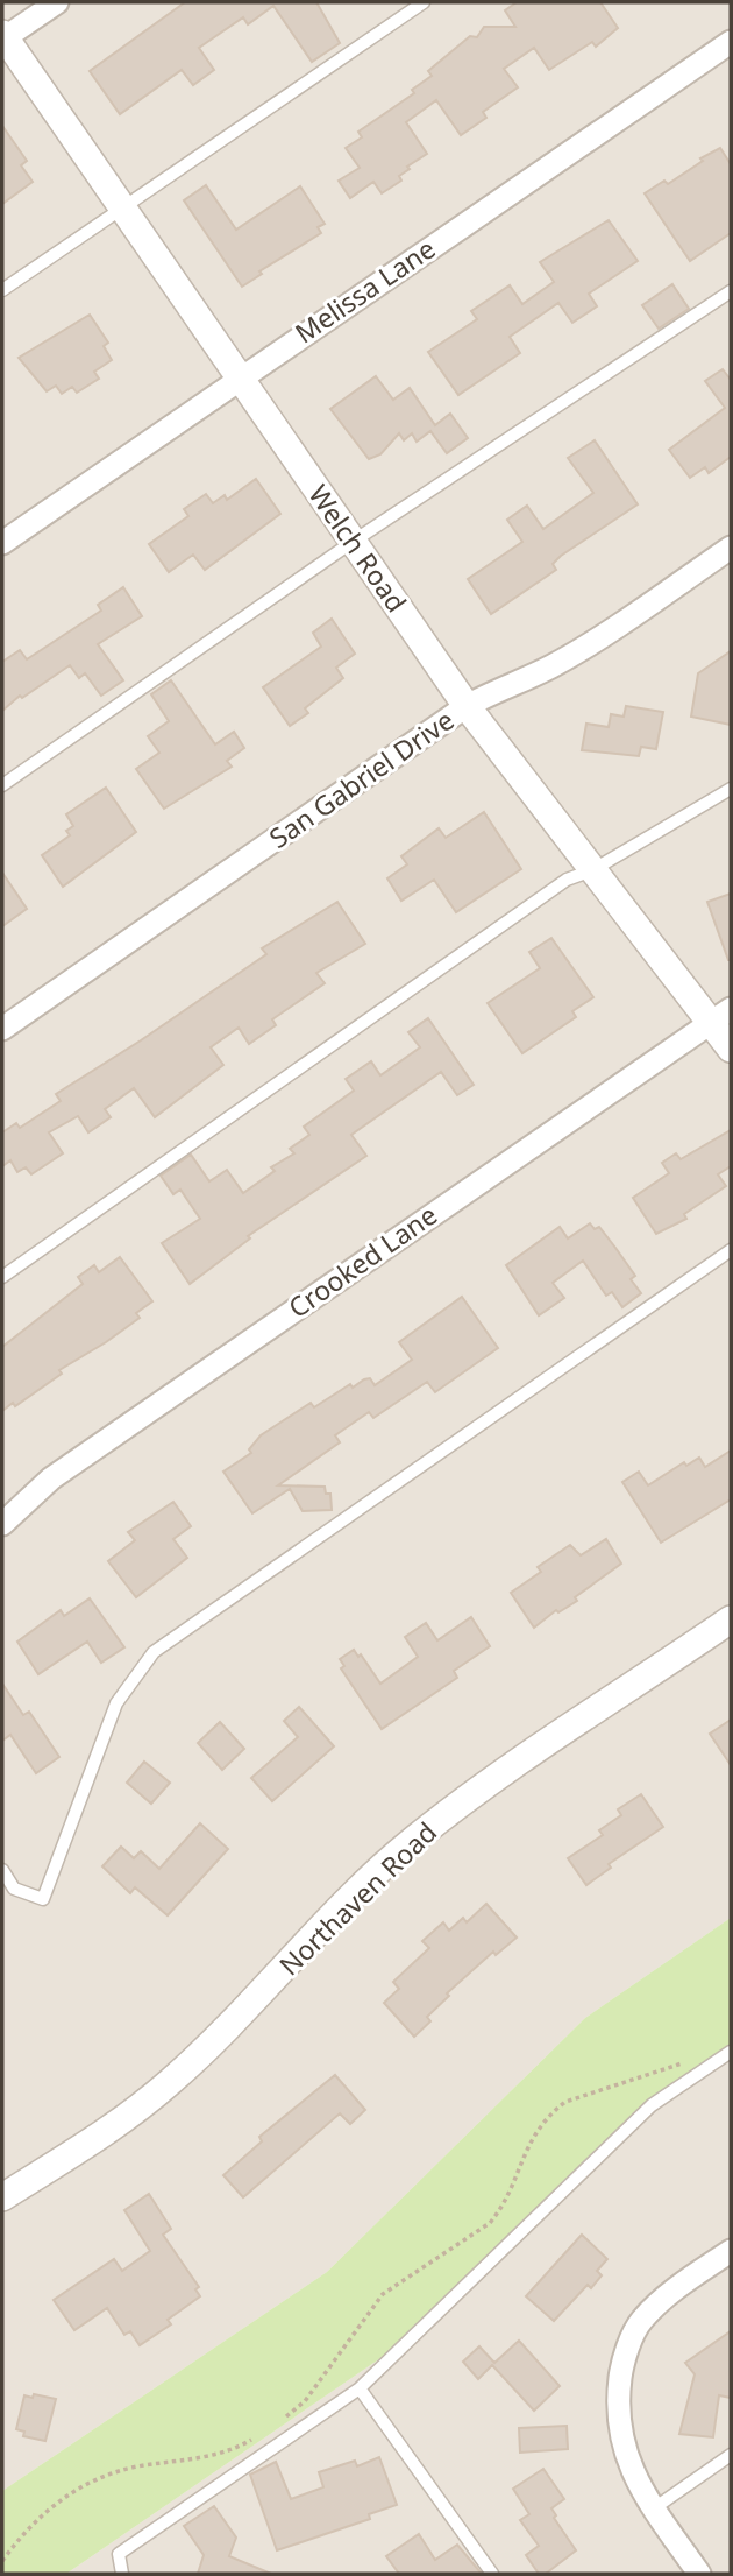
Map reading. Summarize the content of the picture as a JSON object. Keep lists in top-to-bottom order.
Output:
{
  "streets": {
    "street": [
      "Melissa Lane",
      "Welch Road",
      "San Gabriel Drive",
      "Crooked Lane",
      "Northaven Road"
    ]
  },
  "crossings": [
    ["Melissa Lane", "Welch Road"],
    ["Welch Road", "San Gabriel Drive"],
    ["Welch Road", "Crooked Lane"]
  ]
}
